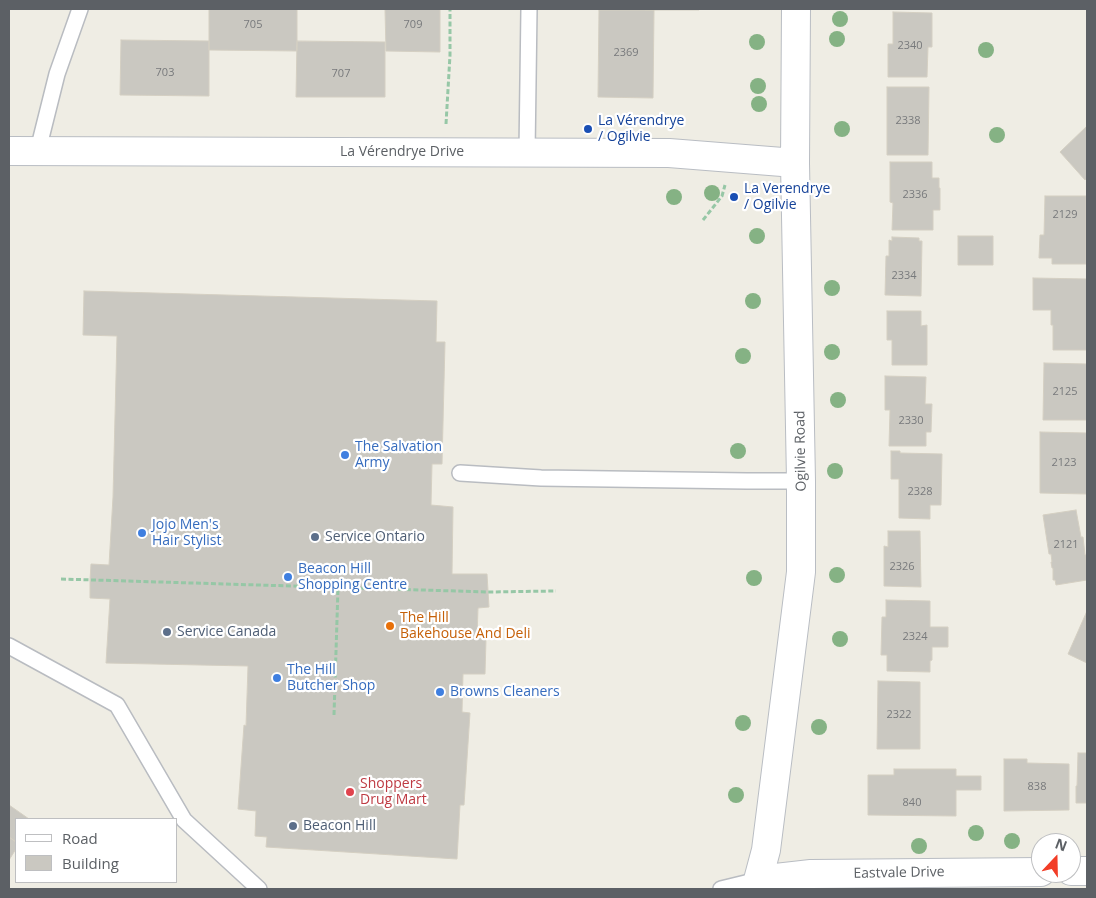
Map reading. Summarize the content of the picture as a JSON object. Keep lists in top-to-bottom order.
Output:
{
  "streets": {
    "street": ["La Vérendrye Drive", "Ogilvie Road", "Eastvale Drive"]
  },
  "crossings": [
    ["La Vérendrye Drive", "Ogilvie Road"],
    ["Ogilvie Road", "Eastvale Drive"]
  ],
  "places": [
    "La Vérendrye / Ogilvie",
    "La Verendrye / Ogilvie",
    "The Salvation Army",
    "Jojo Men's Hair Stylist",
    "Service Ontario",
    "Beacon Hill Shopping Centre",
    "The Hill Bakehouse And Deli",
    "Service Canada",
    "The Hill Butcher Shop",
    "Browns Cleaners",
    "Shoppers Drug Mart",
    "Beacon Hill"
  ],
  "house_numbers": [
    "705",
    "709",
    "2340",
    "2369",
    "703",
    "707",
    "2338",
    "2336",
    "2129",
    "2334",
    "2125",
    "2330",
    "2123",
    "2328",
    "2121",
    "2326",
    "2324",
    "2322",
    "838",
    "840"
  ],
  "legend": ["Road", "Building"],
  "north": "top"
}
